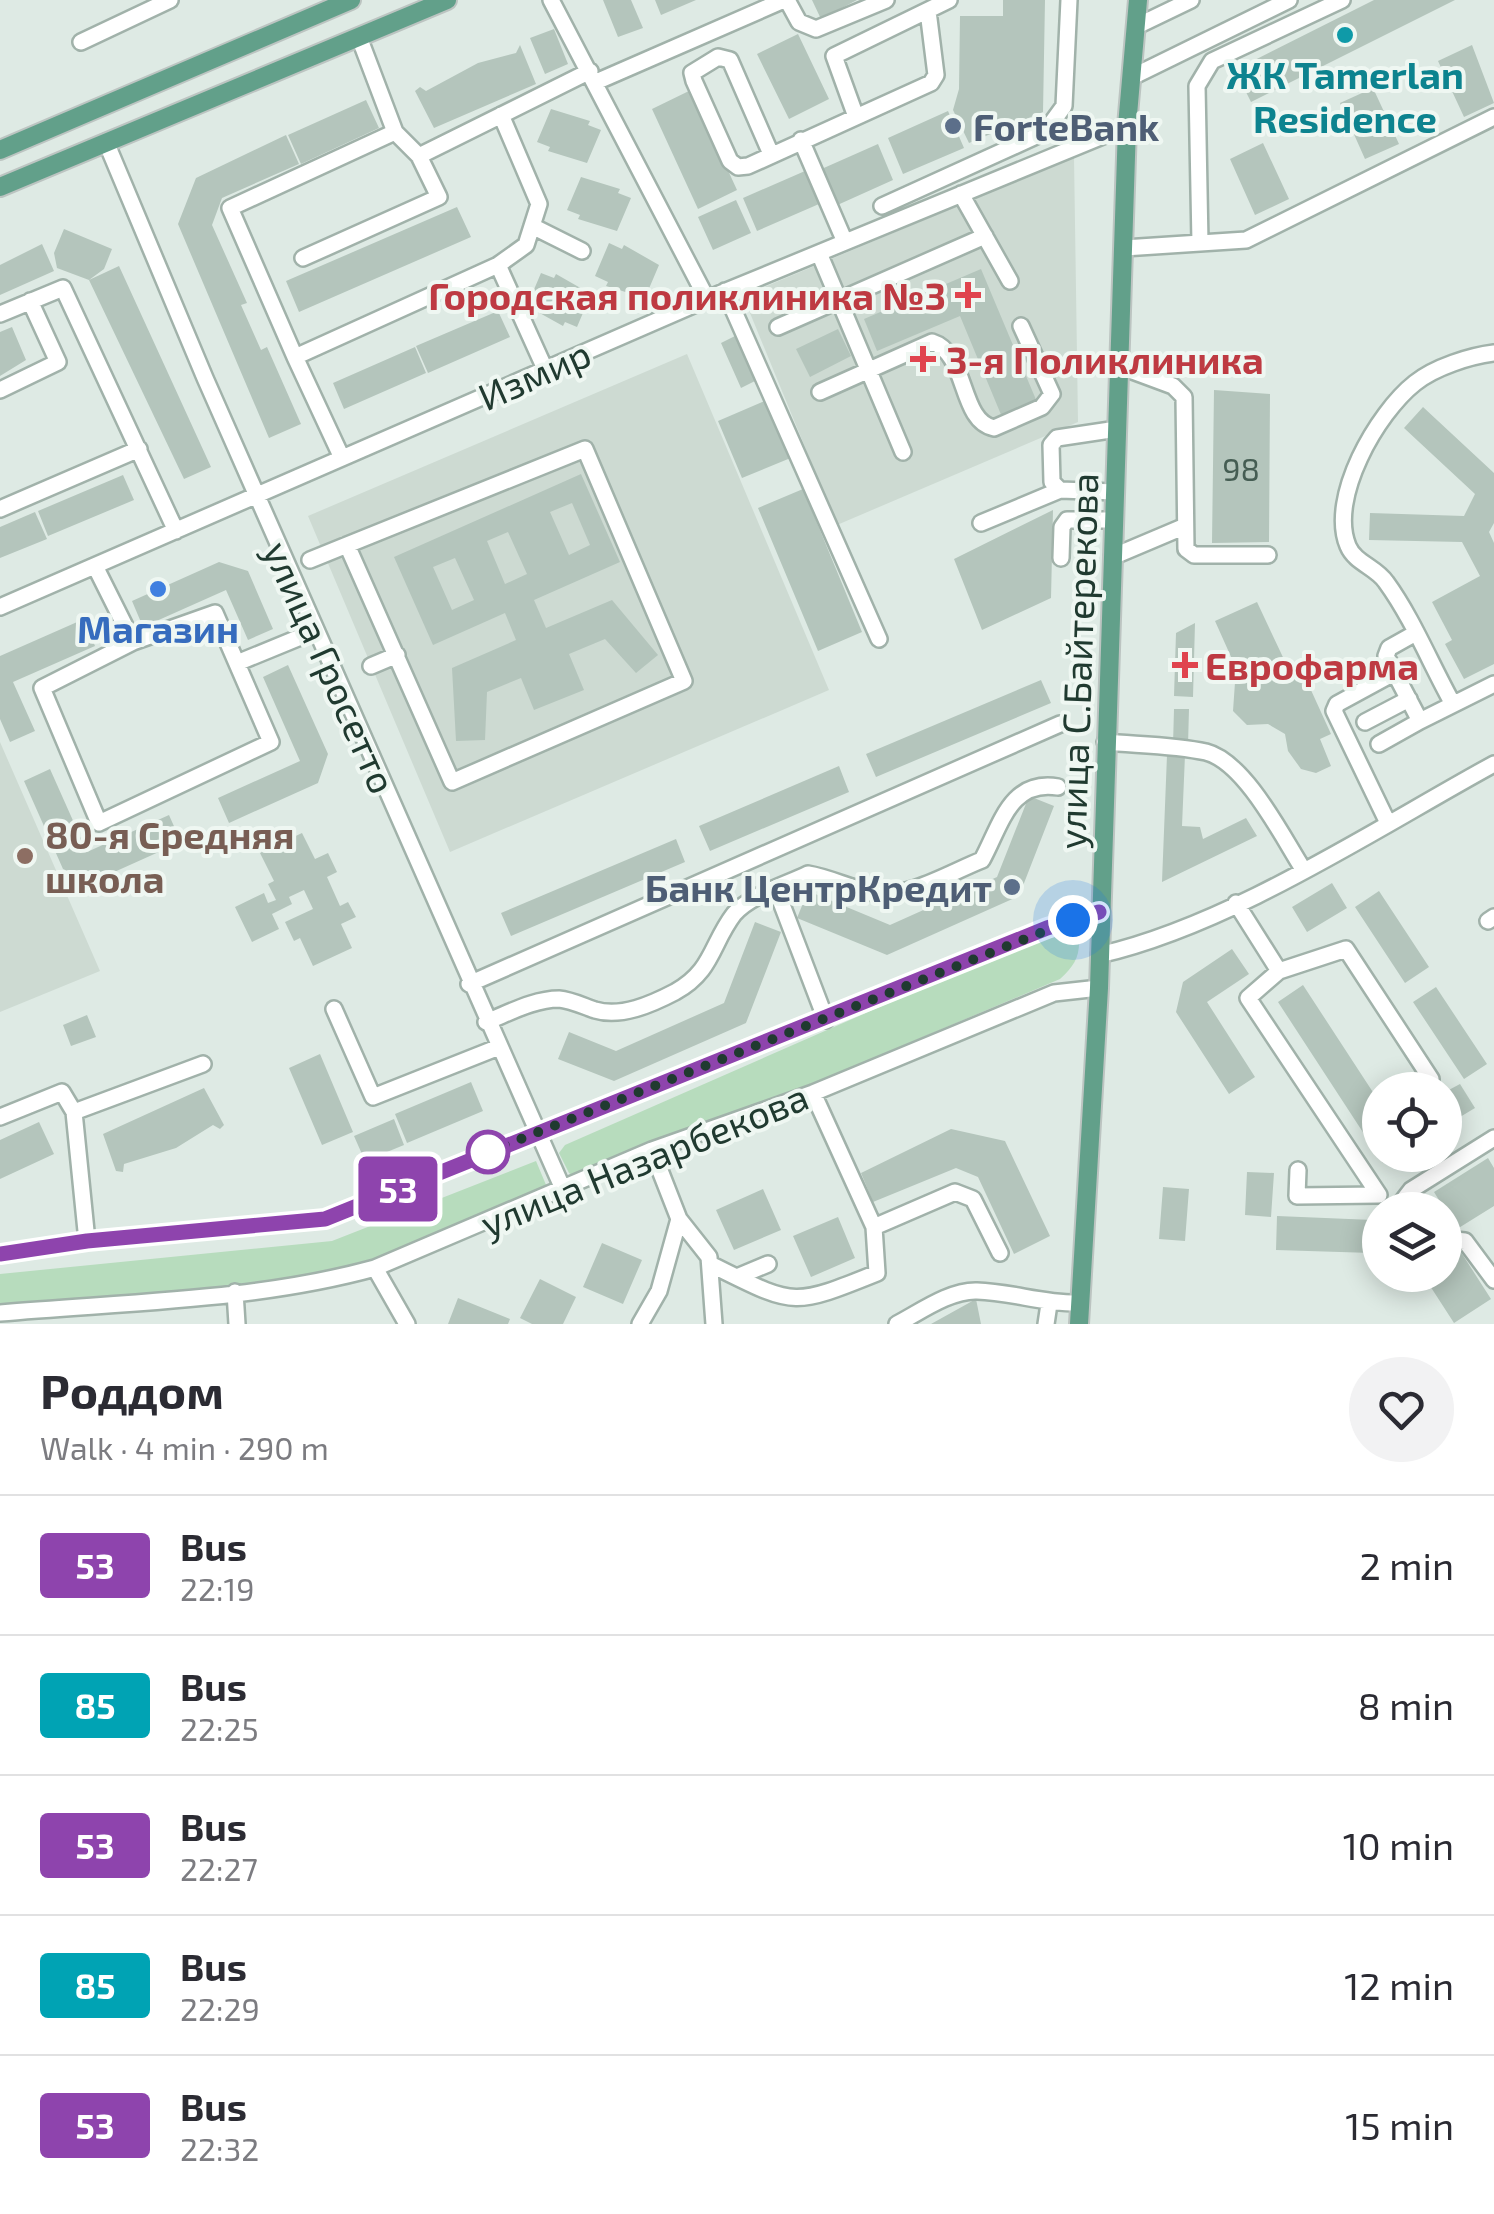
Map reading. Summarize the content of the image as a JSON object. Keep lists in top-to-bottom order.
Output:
{
  "streets": {
    "main road": ["улица С.Байтерекова"],
    "street": ["Измир", "улица Гросетто", "улица Назарбекова"]
  },
  "crossings": [
    ["Измир", "улица С.Байтерекова"],
    ["Измир", "улица Гросетто"],
    ["улица С.Байтерекова", "улица Назарбекова"],
    ["улица Гросетто", "улица Назарбекова"]
  ],
  "places": {
    "other": [
      "ЖК Tamerlan Residence",
      "ForteBank",
      "Магазин",
      "80-я Средняя школа",
      "Банк ЦентрКредит"
    ],
    "health": ["Городская поликлиника №3", "3-я Поликлиника", "Еврофарма"]
  },
  "lines": ["bus line 53"],
  "house_numbers": ["98"],
  "page": {
    "on_map": "53",
    "heading": ["Роддом", "Walk · 4 min · 290 m"],
    "list": [
      {
        "mark": "53",
        "name": "Bus",
        "note": "22:19",
        "value": "2 min"
      },
      {
        "mark": "85",
        "name": "Bus",
        "note": "22:25",
        "value": "8 min"
      },
      {
        "mark": "53",
        "name": "Bus",
        "note": "22:27",
        "value": "10 min"
      },
      {
        "mark": "85",
        "name": "Bus",
        "note": "22:29",
        "value": "12 min"
      },
      {
        "mark": "53",
        "name": "Bus",
        "note": "22:32",
        "value": "15 min"
      }
    ]
  }
}
